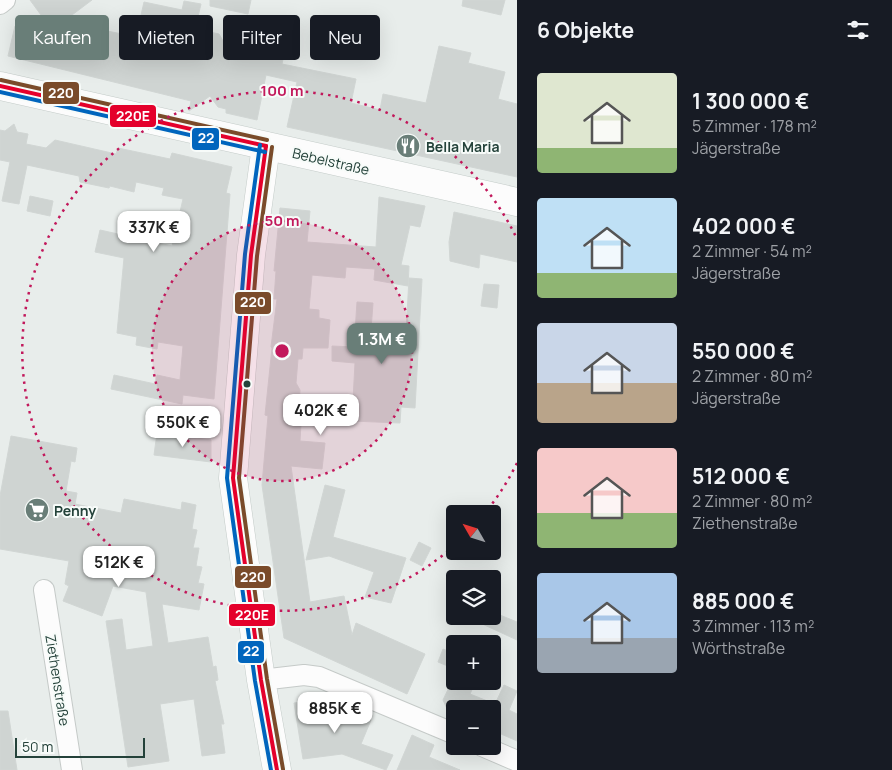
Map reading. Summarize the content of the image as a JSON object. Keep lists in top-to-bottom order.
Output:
{
  "streets": {
    "street": ["Bebelstraße", "Ziethenstraße"]
  },
  "places": {
    "restaurant": ["Bella Maria"],
    "supermarket": ["Penny"]
  },
  "lines": ["transit line 220", "transit line 220E", "transit line 22"],
  "scale_bar": "50 m",
  "north": "top left",
  "page": {
    "heading": "6 Objekte",
    "chip": [
      "Kaufen",
      "Mieten",
      "Filter",
      "Neu"
    ],
    "list": [
      {
        "name": "1 300 000 €",
        "note": "5 Zimmer · 178 m² · Jägerstraße"
      },
      {
        "name": "402 000 €",
        "note": "2 Zimmer · 54 m² · Jägerstraße"
      },
      {
        "name": "550 000 €",
        "note": "2 Zimmer · 80 m² · Jägerstraße"
      },
      {
        "name": "512 000 €",
        "note": "2 Zimmer · 80 m² · Ziethenstraße"
      },
      {
        "name": "885 000 €",
        "note": "3 Zimmer · 113 m² · Wörthstraße"
      }
    ],
    "price": [
      "337K €",
      "1.3M €",
      "402K €",
      "550K €",
      "512K €",
      "885K €"
    ],
    "map_buttons": ["+", "−"],
    "scale": "50 m"
  },
  "rings": ["100 m", "50 m"]
}
